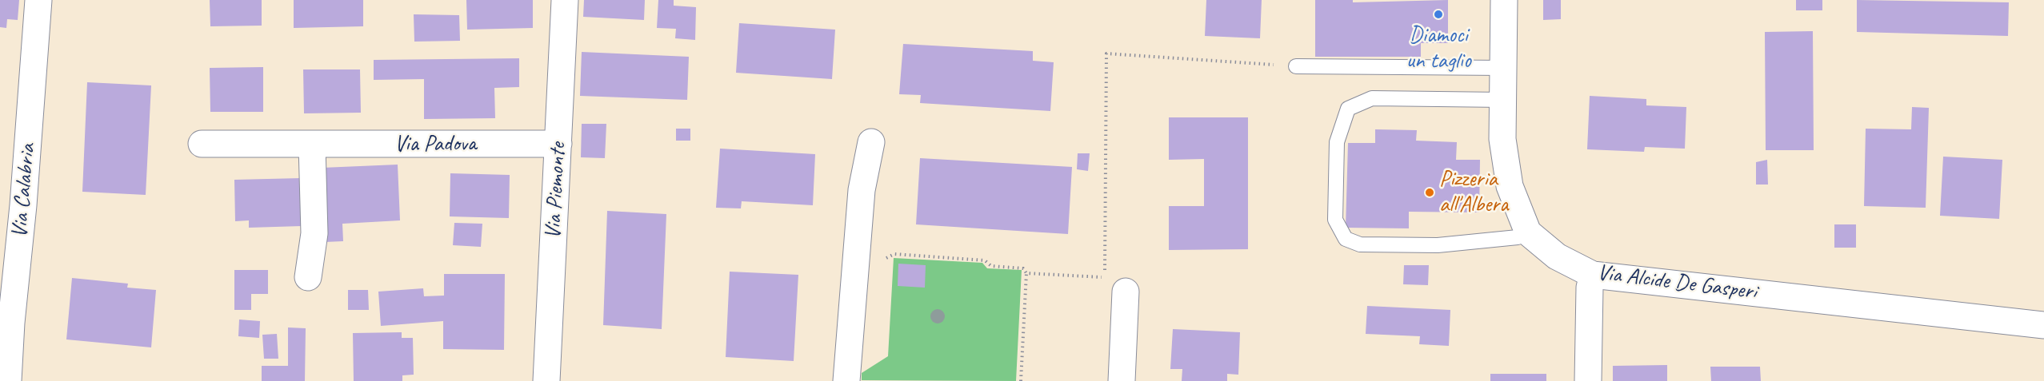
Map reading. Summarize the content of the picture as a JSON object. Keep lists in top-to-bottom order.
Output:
{
  "streets": {
    "street": [
      "Via Padova",
      "Via Calabria",
      "Via Piemonte",
      "Via Alcide De Gasperi"
    ]
  },
  "crossings": [
    ["Via Padova", "Via Piemonte"]
  ],
  "places": ["Diamoci un taglio", "Pizzeria all'Albera"]
}
